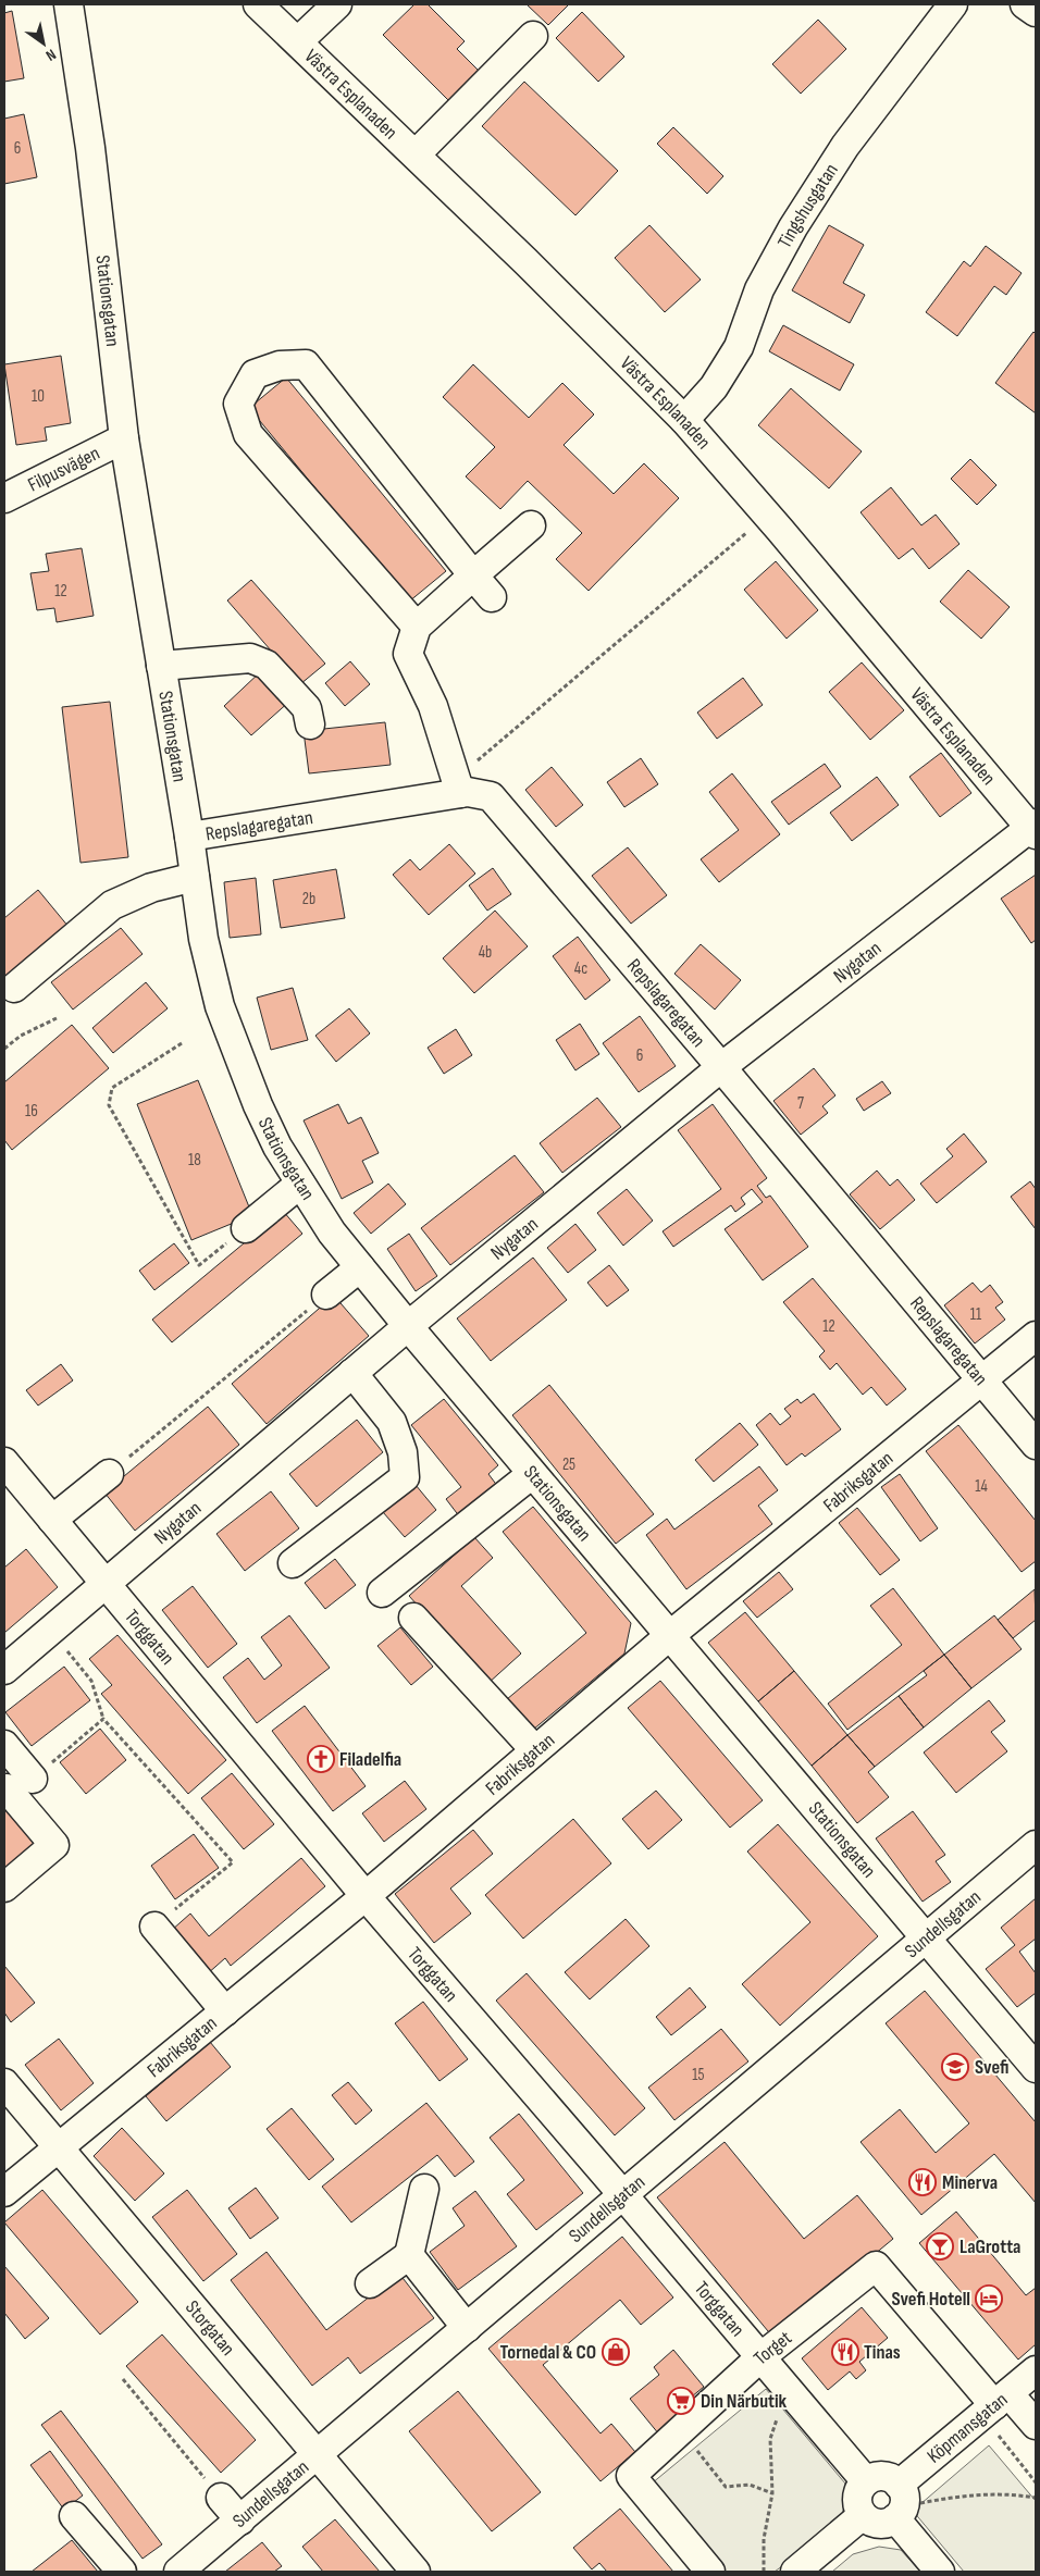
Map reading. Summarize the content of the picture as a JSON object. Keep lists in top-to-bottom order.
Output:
{
  "streets": {
    "street": [
      "Västra Esplanaden",
      "Tingshusgatan",
      "Stationsgatan",
      "Filpusvägen",
      "Repslagaregatan",
      "Nygatan",
      "Fabriksgatan",
      "Torggatan",
      "Sundellsgatan",
      "Storgatan",
      "Torget",
      "Köpmansgatan"
    ]
  },
  "crossings": [
    ["Västra Esplanaden", "Tingshusgatan"],
    ["Västra Esplanaden", "Nygatan"],
    ["Stationsgatan", "Filpusvägen"],
    ["Stationsgatan", "Repslagaregatan"],
    ["Stationsgatan", "Nygatan"],
    ["Stationsgatan", "Fabriksgatan"],
    ["Stationsgatan", "Sundellsgatan"],
    ["Repslagaregatan", "Nygatan"],
    ["Repslagaregatan", "Fabriksgatan"],
    ["Nygatan", "Torggatan"],
    ["Fabriksgatan", "Torggatan"],
    ["Fabriksgatan", "Storgatan"],
    ["Torggatan", "Sundellsgatan"],
    ["Torggatan", "Torget"],
    ["Torggatan", "Köpmansgatan"],
    ["Sundellsgatan", "Storgatan"],
    ["Torget", "Köpmansgatan"]
  ],
  "places": {
    "church": ["Filadelfia"],
    "school or university": ["Svefi"],
    "restaurant": ["Minerva", "Tinas"],
    "bar": ["LaGrotta"],
    "hotel": ["Svefi Hotell"],
    "shop": ["Tornedal & CO"],
    "supermarket": ["Din Närbutik"]
  },
  "house_numbers": [
    "6",
    "10",
    "12",
    "2b",
    "4b",
    "4c",
    "6",
    "7",
    "16",
    "18",
    "11",
    "12",
    "25",
    "14",
    "15"
  ],
  "north": "bottom right"
}
